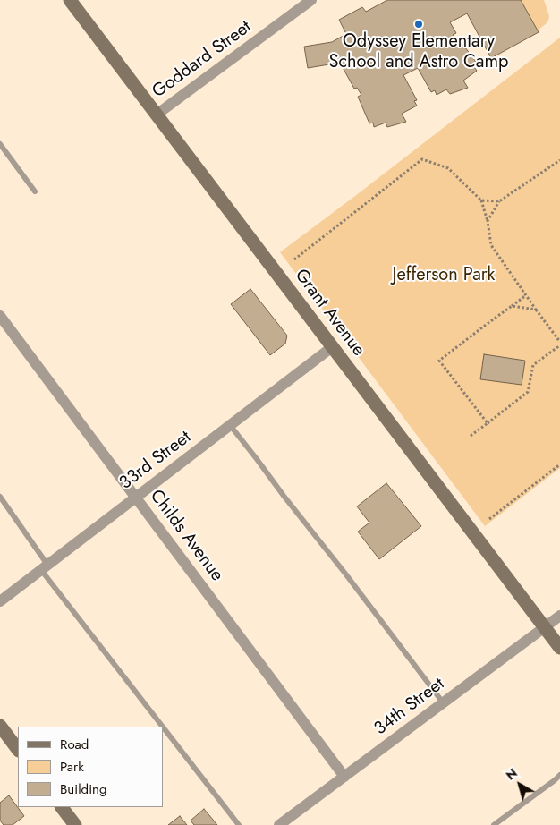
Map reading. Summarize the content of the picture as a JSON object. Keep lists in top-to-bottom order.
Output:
{
  "streets": {
    "street": [
      "Goddard Street",
      "Grant Avenue",
      "33rd Street",
      "Childs Avenue",
      "34th Street"
    ]
  },
  "crossings": [
    ["Goddard Street", "Grant Avenue"],
    ["Grant Avenue", "33rd Street"],
    ["Grant Avenue", "34th Street"],
    ["33rd Street", "Childs Avenue"],
    ["Childs Avenue", "34th Street"]
  ],
  "parks": ["Jefferson Park"],
  "places": ["Odyssey Elementary School and Astro Camp"],
  "legend": ["Road", "Park", "Building"],
  "north": "top left"
}
